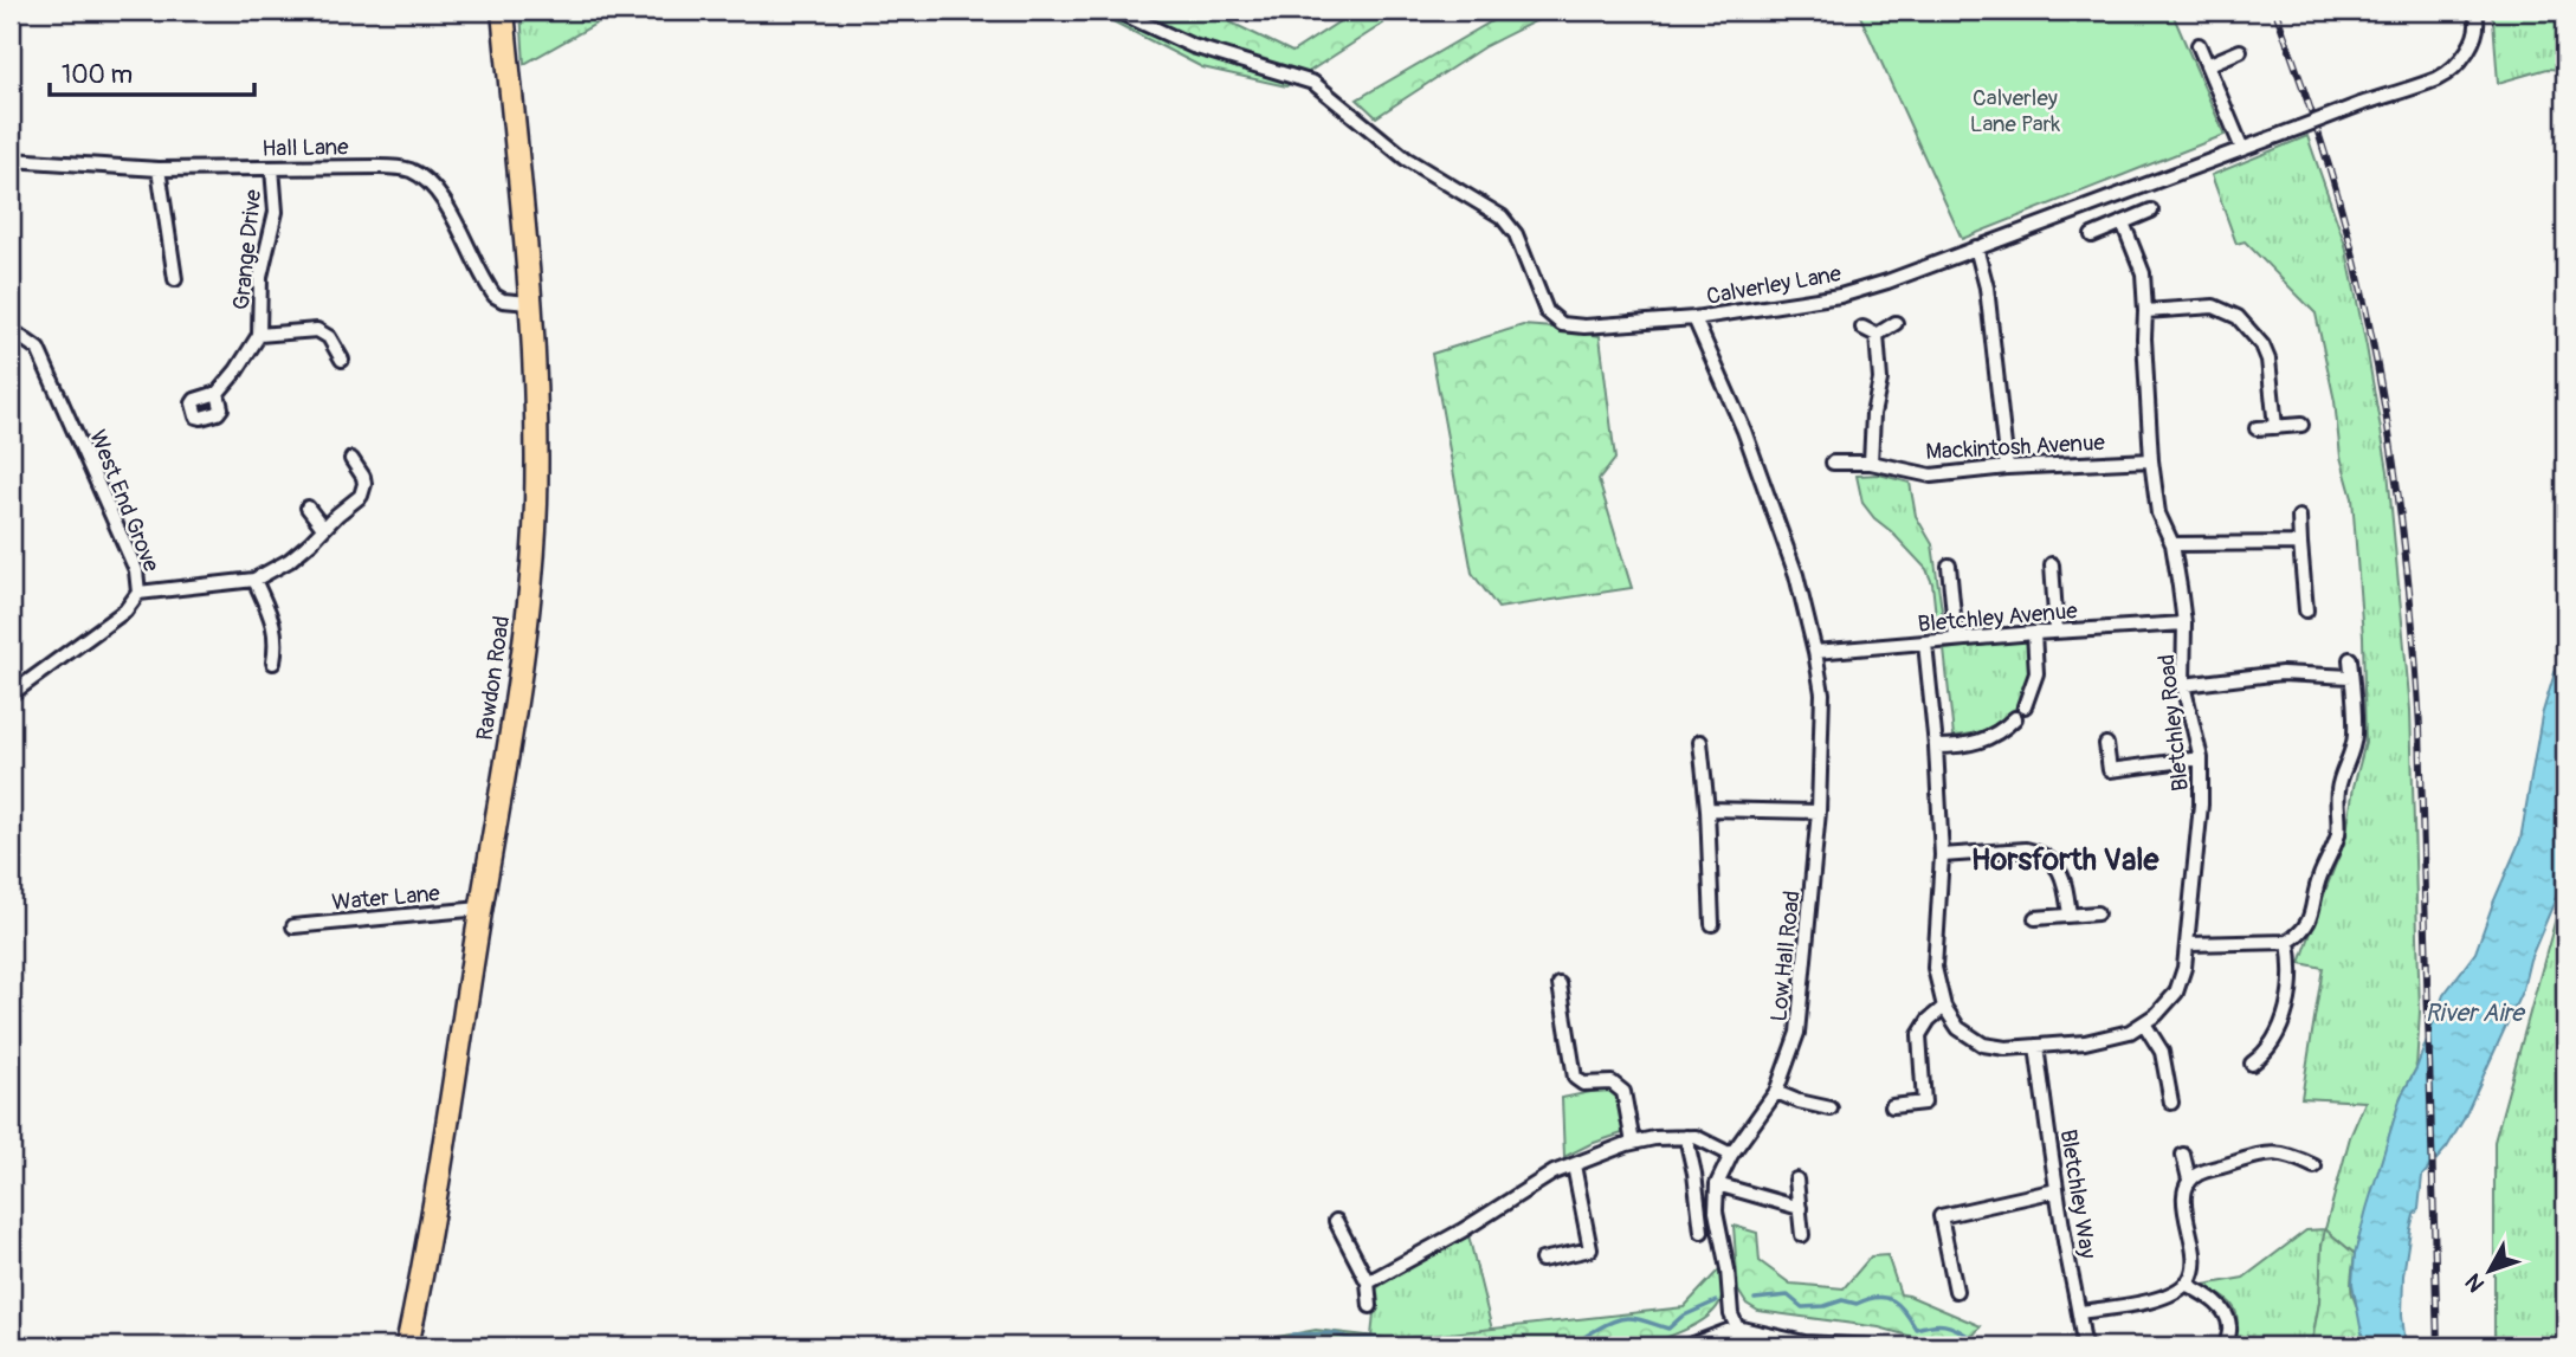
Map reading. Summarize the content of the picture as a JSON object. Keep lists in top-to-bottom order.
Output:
{
  "streets": {
    "main road": ["Rawdon Road"],
    "street": [
      "Hall Lane",
      "Grange Drive",
      "Calverley Lane",
      "Mackintosh Avenue",
      "West End Grove",
      "Bletchley Avenue",
      "Bletchley Road",
      "Water Lane",
      "Low Hall Road",
      "Bletchley Way"
    ]
  },
  "crossings": [
    ["Hall Lane", "Grange Drive"],
    ["Hall Lane", "Rawdon Road"],
    ["Calverley Lane", "Low Hall Road"],
    ["Mackintosh Avenue", "Bletchley Road"],
    ["Bletchley Avenue", "Bletchley Road"],
    ["Bletchley Avenue", "Low Hall Road"],
    ["Rawdon Road", "Water Lane"],
    ["Bletchley Road", "Bletchley Way"]
  ],
  "districts": ["Horsforth Vale"],
  "water": ["River Aire"],
  "parks": ["Calverley Lane Park"],
  "scale_bar": "100 m",
  "north": "bottom left"
}
